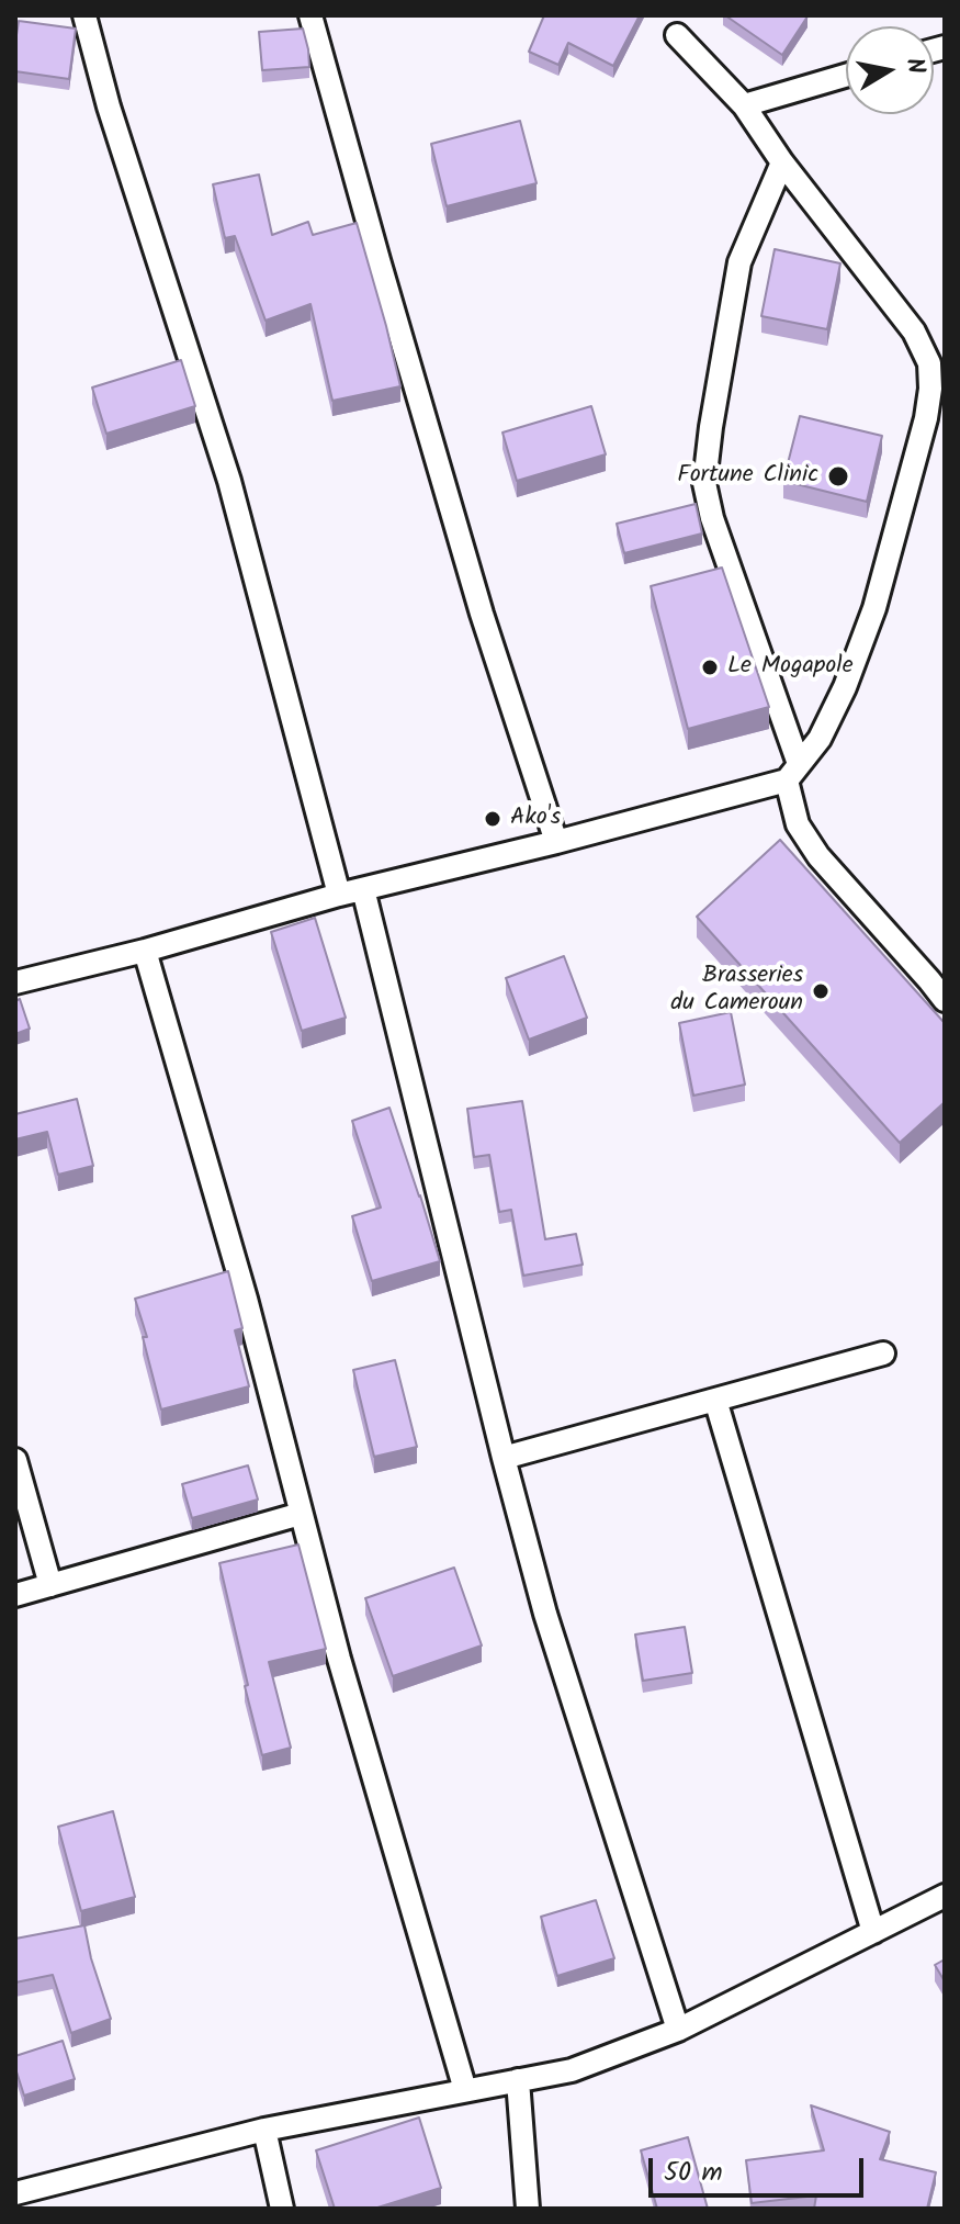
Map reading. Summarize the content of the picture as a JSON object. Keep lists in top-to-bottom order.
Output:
{
  "places": [
    "Fortune Clinic",
    "Le Mogapole",
    "Ako's",
    "Brasseries du Cameroun"
  ],
  "scale_bar": "50 m",
  "north": "right"
}
